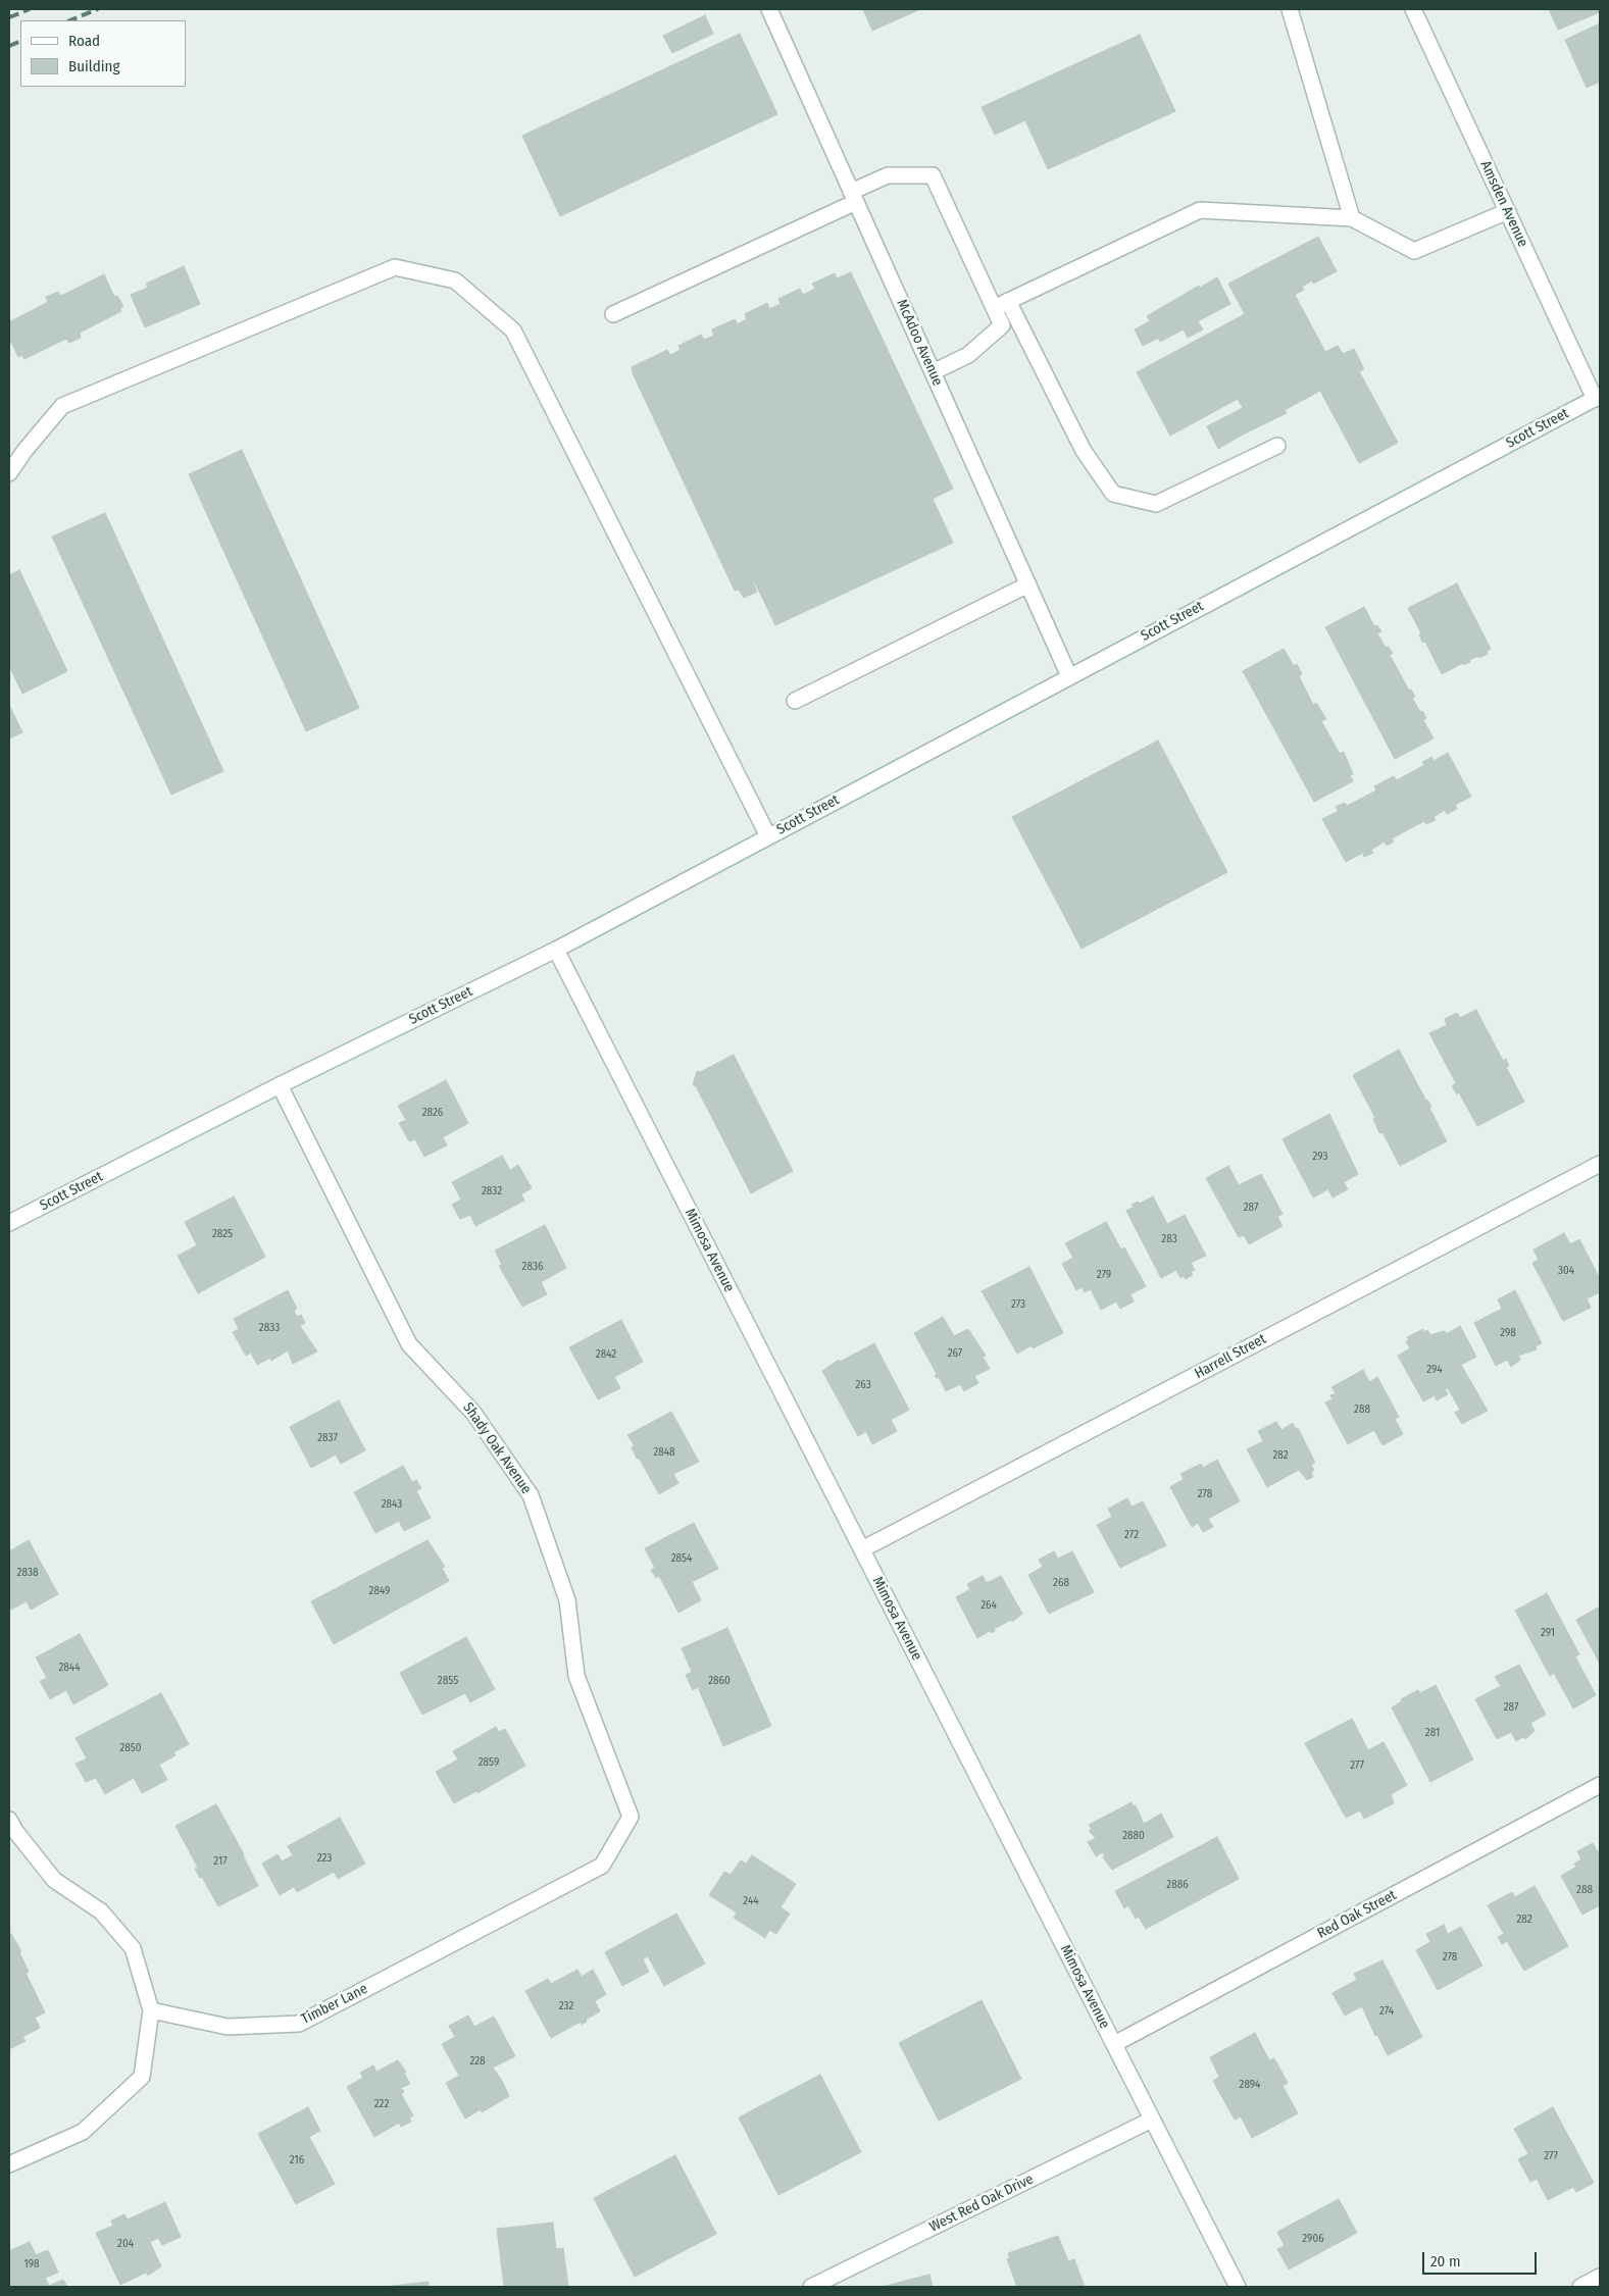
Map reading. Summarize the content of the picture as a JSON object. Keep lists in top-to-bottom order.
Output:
{
  "streets": {
    "street": [
      "Amsden Avenue",
      "McAdoo Avenue",
      "Scott Street",
      "Mimosa Avenue",
      "Harrell Street",
      "Shady Oak Avenue",
      "Red Oak Street",
      "Timber Lane",
      "West Red Oak Drive"
    ]
  },
  "crossings": [
    ["Amsden Avenue", "Scott Street"],
    ["McAdoo Avenue", "Scott Street"],
    ["Scott Street", "Mimosa Avenue"],
    ["Scott Street", "Shady Oak Avenue"],
    ["Mimosa Avenue", "Harrell Street"],
    ["Mimosa Avenue", "Red Oak Street"],
    ["Mimosa Avenue", "West Red Oak Drive"],
    ["Shady Oak Avenue", "Timber Lane"]
  ],
  "house_numbers": [
    "2826",
    "293",
    "2832",
    "287",
    "2825",
    "283",
    "2836",
    "304",
    "279",
    "273",
    "2833",
    "298",
    "267",
    "2842",
    "294",
    "263",
    "288",
    "2837",
    "2848",
    "282",
    "278",
    "2843",
    "272",
    "2854",
    "2838",
    "268",
    "2849",
    "264",
    "291",
    "2844",
    "2855",
    "2860",
    "287",
    "281",
    "2850",
    "2859",
    "277",
    "2880",
    "223",
    "217",
    "2886",
    "288",
    "244",
    "282",
    "278",
    "232",
    "274",
    "228",
    "2894",
    "222",
    "277",
    "216",
    "2906",
    "204",
    "198"
  ],
  "legend": ["Road", "Building"],
  "scale_bar": "20 m"
}
